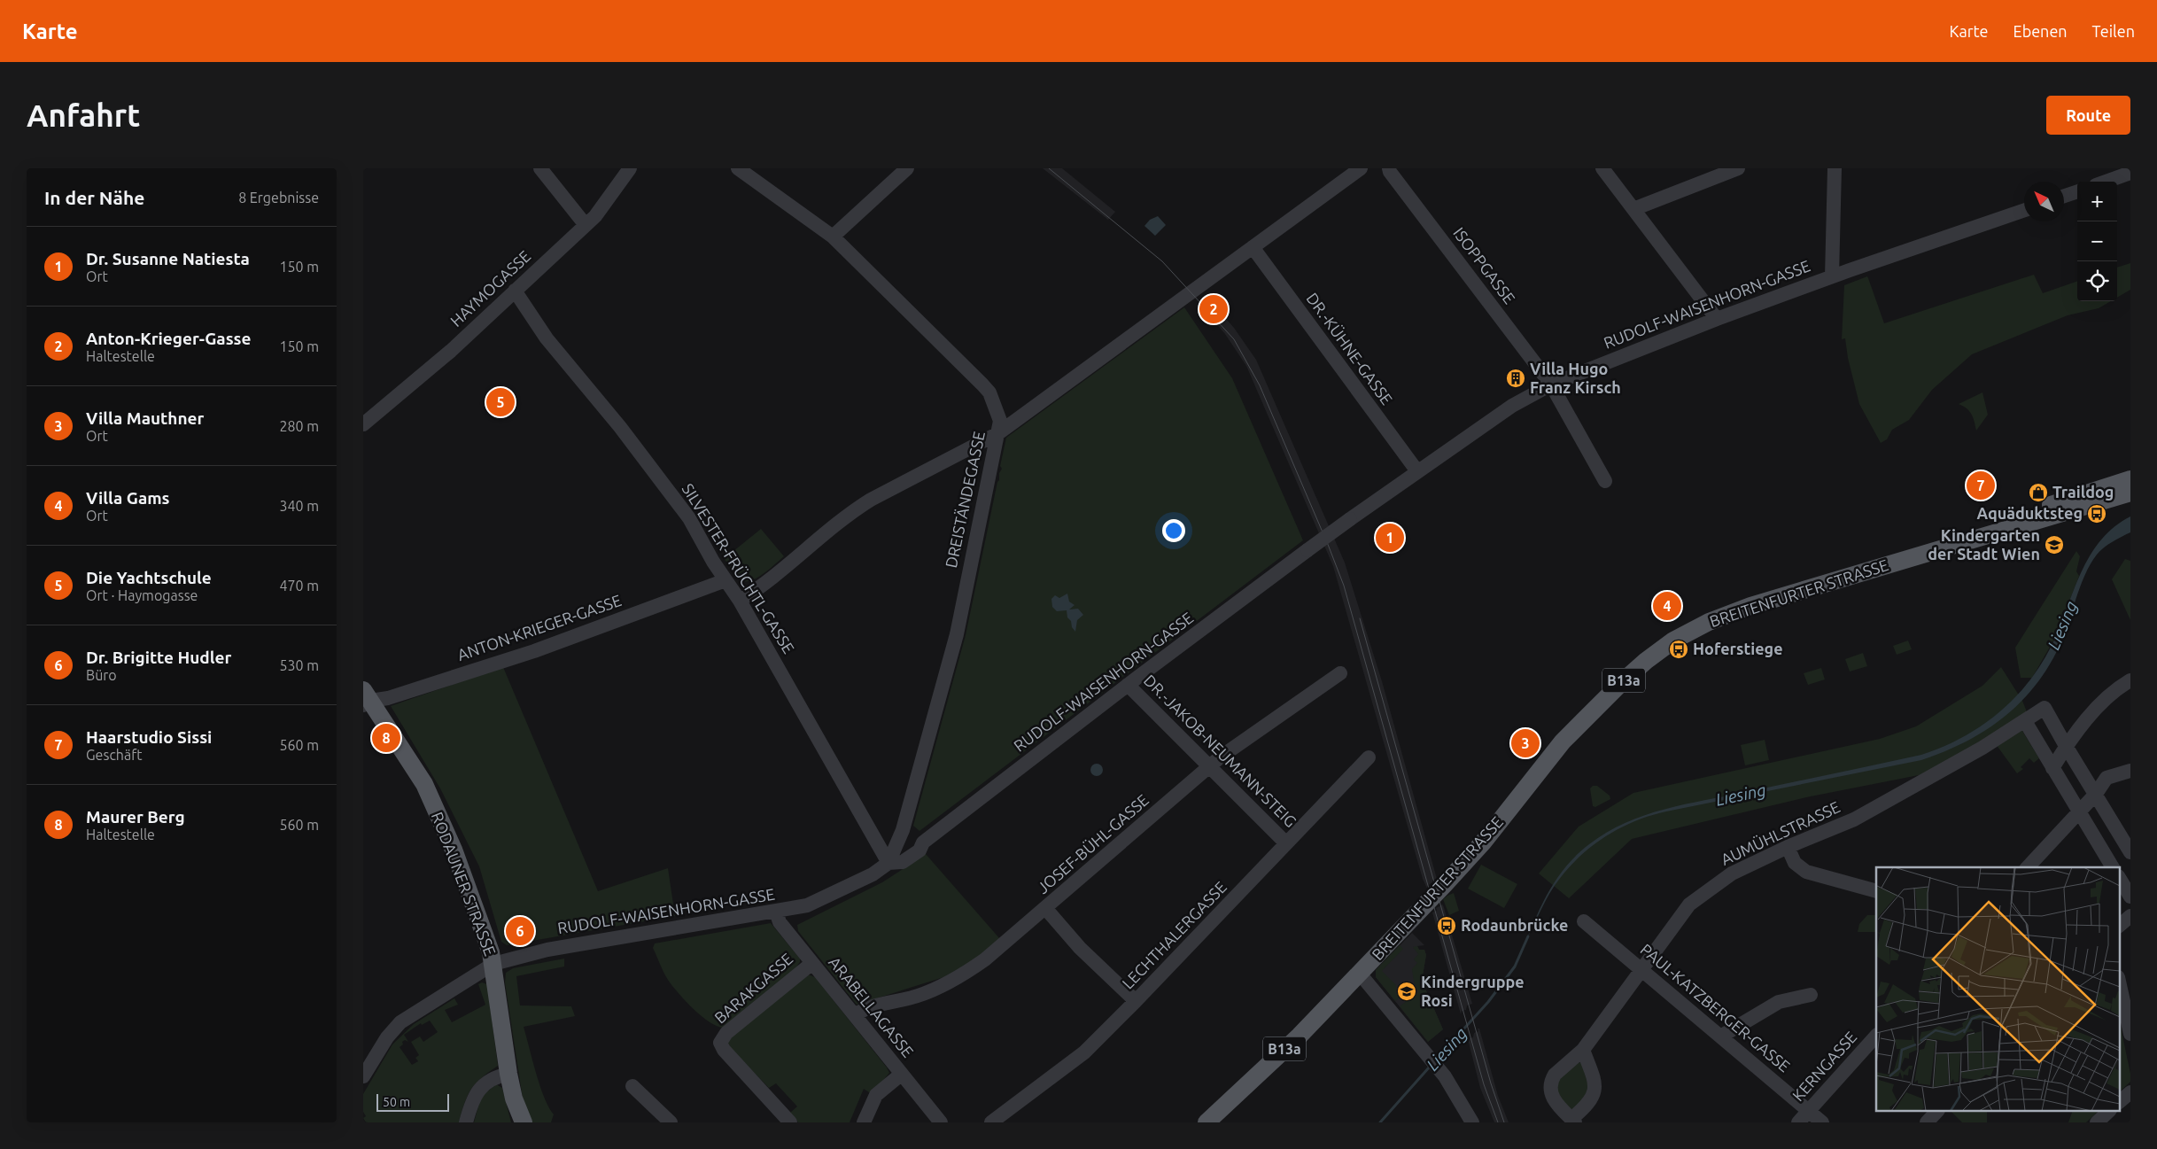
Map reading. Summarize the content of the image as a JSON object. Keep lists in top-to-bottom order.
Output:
{
  "streets": {
    "main road": ["BREITENFURTER STRASSE", "B13a", "RODAUNER STRASSE"],
    "street": [
      "ISOPPGASSE",
      "HAYMOGASSE",
      "RUDOLF-WAISENHORN-GASSE",
      "DR.-KÜHNE-GASSE",
      "DREISTÄNDEGASSE",
      "SILVESTER-FRÜCHTL-GASSE",
      "ANTON-KRIEGER-GASSE",
      "DR.-JAKOB-NEUMANN-STEIG",
      "AUMÜHLSTRASSE",
      "JOSEF-BÜHL-GASSE",
      "LECHTHALERGASSE",
      "BARAKGASSE",
      "ARABELLAGASSE",
      "PAUL-KATZBERGER-GASSE",
      "KERNGASSE"
    ]
  },
  "crossings": [
    ["ISOPPGASSE", "RUDOLF-WAISENHORN-GASSE"],
    ["HAYMOGASSE", "SILVESTER-FRÜCHTL-GASSE"],
    ["RUDOLF-WAISENHORN-GASSE", "DR.-KÜHNE-GASSE"],
    ["RUDOLF-WAISENHORN-GASSE", "DREISTÄNDEGASSE"],
    ["RUDOLF-WAISENHORN-GASSE", "SILVESTER-FRÜCHTL-GASSE"],
    ["RUDOLF-WAISENHORN-GASSE", "DR.-JAKOB-NEUMANN-STEIG"],
    ["RUDOLF-WAISENHORN-GASSE", "RODAUNER STRASSE"],
    ["RUDOLF-WAISENHORN-GASSE", "ARABELLAGASSE"],
    ["DREISTÄNDEGASSE", "SILVESTER-FRÜCHTL-GASSE"],
    ["SILVESTER-FRÜCHTL-GASSE", "ANTON-KRIEGER-GASSE"],
    ["ANTON-KRIEGER-GASSE", "RODAUNER STRASSE"],
    ["DR.-JAKOB-NEUMANN-STEIG", "JOSEF-BÜHL-GASSE"],
    ["DR.-JAKOB-NEUMANN-STEIG", "LECHTHALERGASSE"],
    ["AUMÜHLSTRASSE", "PAUL-KATZBERGER-GASSE"],
    ["JOSEF-BÜHL-GASSE", "ARABELLAGASSE"],
    ["BARAKGASSE", "ARABELLAGASSE"],
    ["PAUL-KATZBERGER-GASSE", "KERNGASSE"]
  ],
  "water": ["Liesing"],
  "places": {
    "building": ["Villa Hugo Franz Kirsch"],
    "shop": ["Traildog"],
    "bus stop": ["Aquäduktsteg", "Hoferstiege", "Rodaunbrücke"],
    "school or university": ["Kindergarten der Stadt Wien", "Kindergruppe Rosi"]
  },
  "scale_bar": "50 m",
  "north": "top left",
  "page": {
    "header": "Karte",
    "nav": ["Karte", "Ebenen", "Teilen"],
    "buttons": "Route",
    "title": "Anfahrt",
    "heading": ["In der Nähe", "8 Ergebnisse"],
    "map_buttons": ["+", "−"],
    "list": [
      {
        "mark": "1",
        "name": "Dr. Susanne Natiesta",
        "note": "Ort",
        "value": "150 m"
      },
      {
        "mark": "2",
        "name": "Anton-Krieger-Gasse",
        "note": "Haltestelle",
        "value": "150 m"
      },
      {
        "mark": "3",
        "name": "Villa Mauthner",
        "note": "Ort",
        "value": "280 m"
      },
      {
        "mark": "4",
        "name": "Villa Gams",
        "note": "Ort",
        "value": "340 m"
      },
      {
        "mark": "5",
        "name": "Die Yachtschule",
        "note": "Ort · Haymogasse",
        "value": "470 m"
      },
      {
        "mark": "6",
        "name": "Dr. Brigitte Hudler",
        "note": "Büro",
        "value": "530 m"
      },
      {
        "mark": "7",
        "name": "Haarstudio Sissi",
        "note": "Geschäft",
        "value": "560 m"
      },
      {
        "mark": "8",
        "name": "Maurer Berg",
        "note": "Haltestelle",
        "value": "560 m"
      }
    ],
    "pins": [
      "2",
      "5",
      "7",
      "1",
      "4",
      "8",
      "3",
      "6"
    ],
    "scale": "50 m"
  }
}
